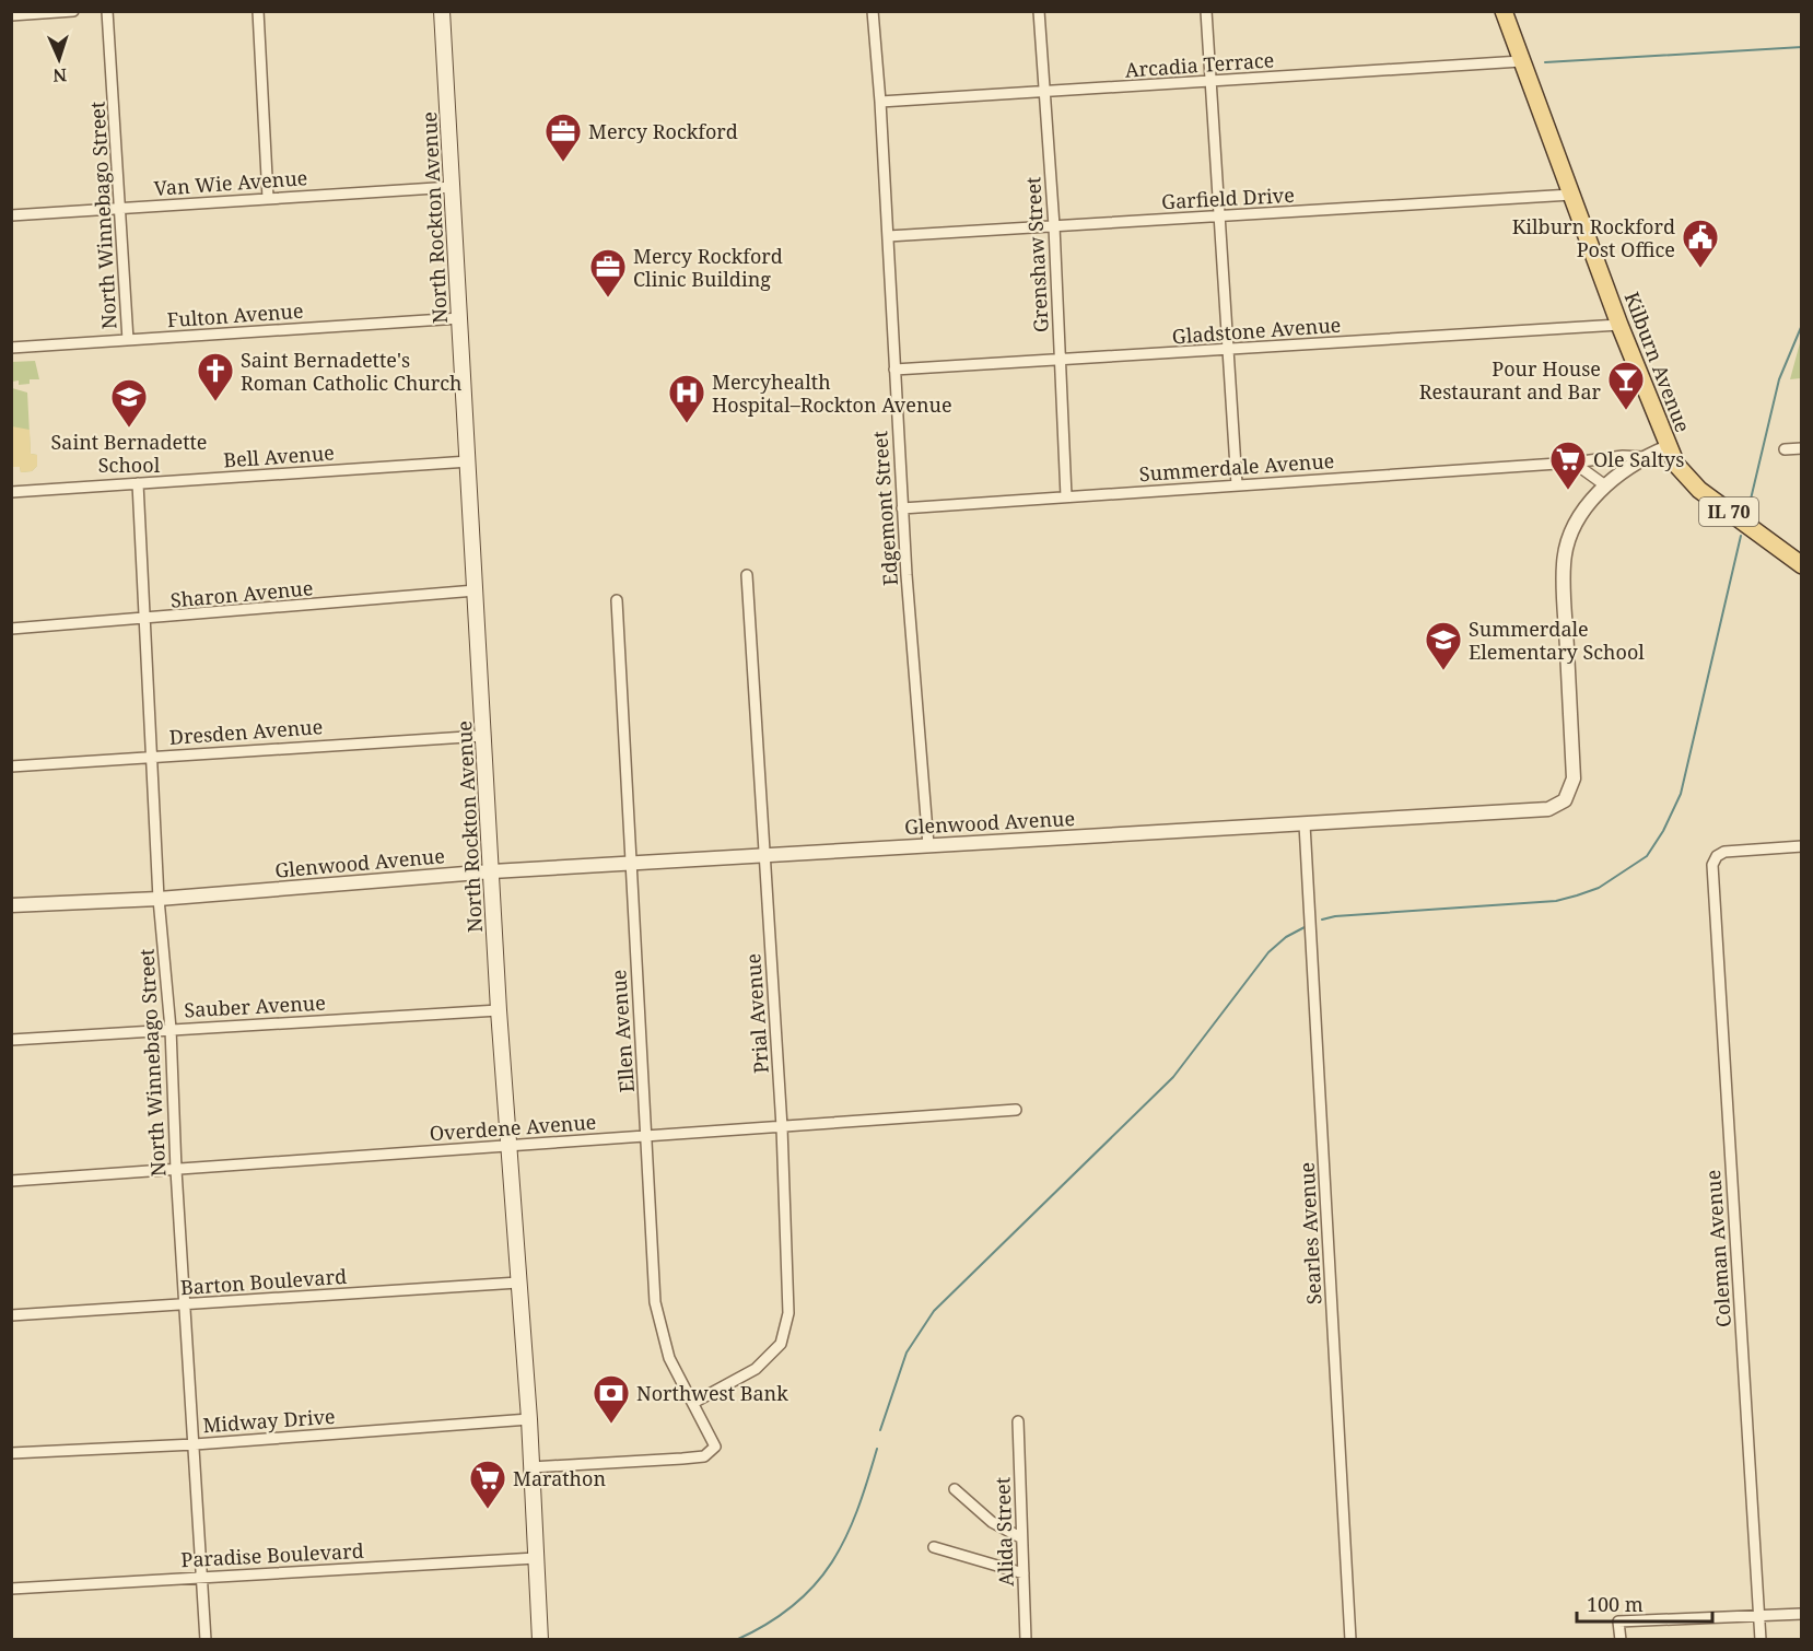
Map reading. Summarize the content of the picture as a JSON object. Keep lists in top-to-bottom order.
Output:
{
  "streets": {
    "main road": ["North Rockton Avenue", "Kilburn Avenue", "IL 70"],
    "street": [
      "Arcadia Terrace",
      "Van Wie Avenue",
      "Garfield Drive",
      "North Winnebago Street",
      "Grenshaw Street",
      "Fulton Avenue",
      "Gladstone Avenue",
      "Bell Avenue",
      "Summerdale Avenue",
      "Edgemont Street",
      "Sharon Avenue",
      "Dresden Avenue",
      "Glenwood Avenue",
      "Sauber Avenue",
      "Prial Avenue",
      "Ellen Avenue",
      "Overdene Avenue",
      "Searles Avenue",
      "Coleman Avenue",
      "Barton Boulevard",
      "Midway Drive",
      "Alida Street",
      "Paradise Boulevard"
    ]
  },
  "crossings": [
    ["Arcadia Terrace", "Grenshaw Street"],
    ["Arcadia Terrace", "Kilburn Avenue"],
    ["Arcadia Terrace", "Edgemont Street"],
    ["Van Wie Avenue", "North Winnebago Street"],
    ["Van Wie Avenue", "North Rockton Avenue"],
    ["Garfield Drive", "Grenshaw Street"],
    ["Garfield Drive", "Kilburn Avenue"],
    ["Garfield Drive", "Edgemont Street"],
    ["North Winnebago Street", "Fulton Avenue"],
    ["North Winnebago Street", "Bell Avenue"],
    ["North Winnebago Street", "Sharon Avenue"],
    ["North Winnebago Street", "Dresden Avenue"],
    ["North Winnebago Street", "Glenwood Avenue"],
    ["North Winnebago Street", "Sauber Avenue"],
    ["North Winnebago Street", "Overdene Avenue"],
    ["North Winnebago Street", "Barton Boulevard"],
    ["North Winnebago Street", "Midway Drive"],
    ["North Winnebago Street", "Paradise Boulevard"],
    ["North Rockton Avenue", "Fulton Avenue"],
    ["North Rockton Avenue", "Bell Avenue"],
    ["North Rockton Avenue", "Sharon Avenue"],
    ["North Rockton Avenue", "Dresden Avenue"],
    ["North Rockton Avenue", "Glenwood Avenue"],
    ["North Rockton Avenue", "Sauber Avenue"],
    ["North Rockton Avenue", "Ellen Avenue"],
    ["North Rockton Avenue", "Overdene Avenue"],
    ["North Rockton Avenue", "Barton Boulevard"],
    ["North Rockton Avenue", "Midway Drive"],
    ["North Rockton Avenue", "Paradise Boulevard"],
    ["Grenshaw Street", "Gladstone Avenue"],
    ["Grenshaw Street", "Summerdale Avenue"],
    ["Gladstone Avenue", "Kilburn Avenue"],
    ["Gladstone Avenue", "Edgemont Street"],
    ["Kilburn Avenue", "Glenwood Avenue"],
    ["Summerdale Avenue", "Edgemont Street"],
    ["Summerdale Avenue", "Glenwood Avenue"],
    ["Edgemont Street", "Glenwood Avenue"],
    ["Glenwood Avenue", "Prial Avenue"],
    ["Glenwood Avenue", "Ellen Avenue"],
    ["Glenwood Avenue", "Searles Avenue"],
    ["Prial Avenue", "Ellen Avenue"],
    ["Prial Avenue", "Overdene Avenue"],
    ["Ellen Avenue", "Overdene Avenue"]
  ],
  "places": {
    "office": ["Mercy Rockford", "Mercy Rockford Clinic Building"],
    "public building": ["Kilburn Rockford Post Office"],
    "church": ["Saint Bernadette's Roman Catholic Church"],
    "bar": ["Pour House Restaurant and Bar"],
    "hospital": ["Mercyhealth Hospital–Rockton Avenue"],
    "school or university": ["Saint Bernadette School", "Summerdale Elementary School"],
    "supermarket": ["Ole Saltys", "Marathon"],
    "bank": ["Northwest Bank"]
  },
  "scale_bar": "100 m",
  "north": "bottom"
}
